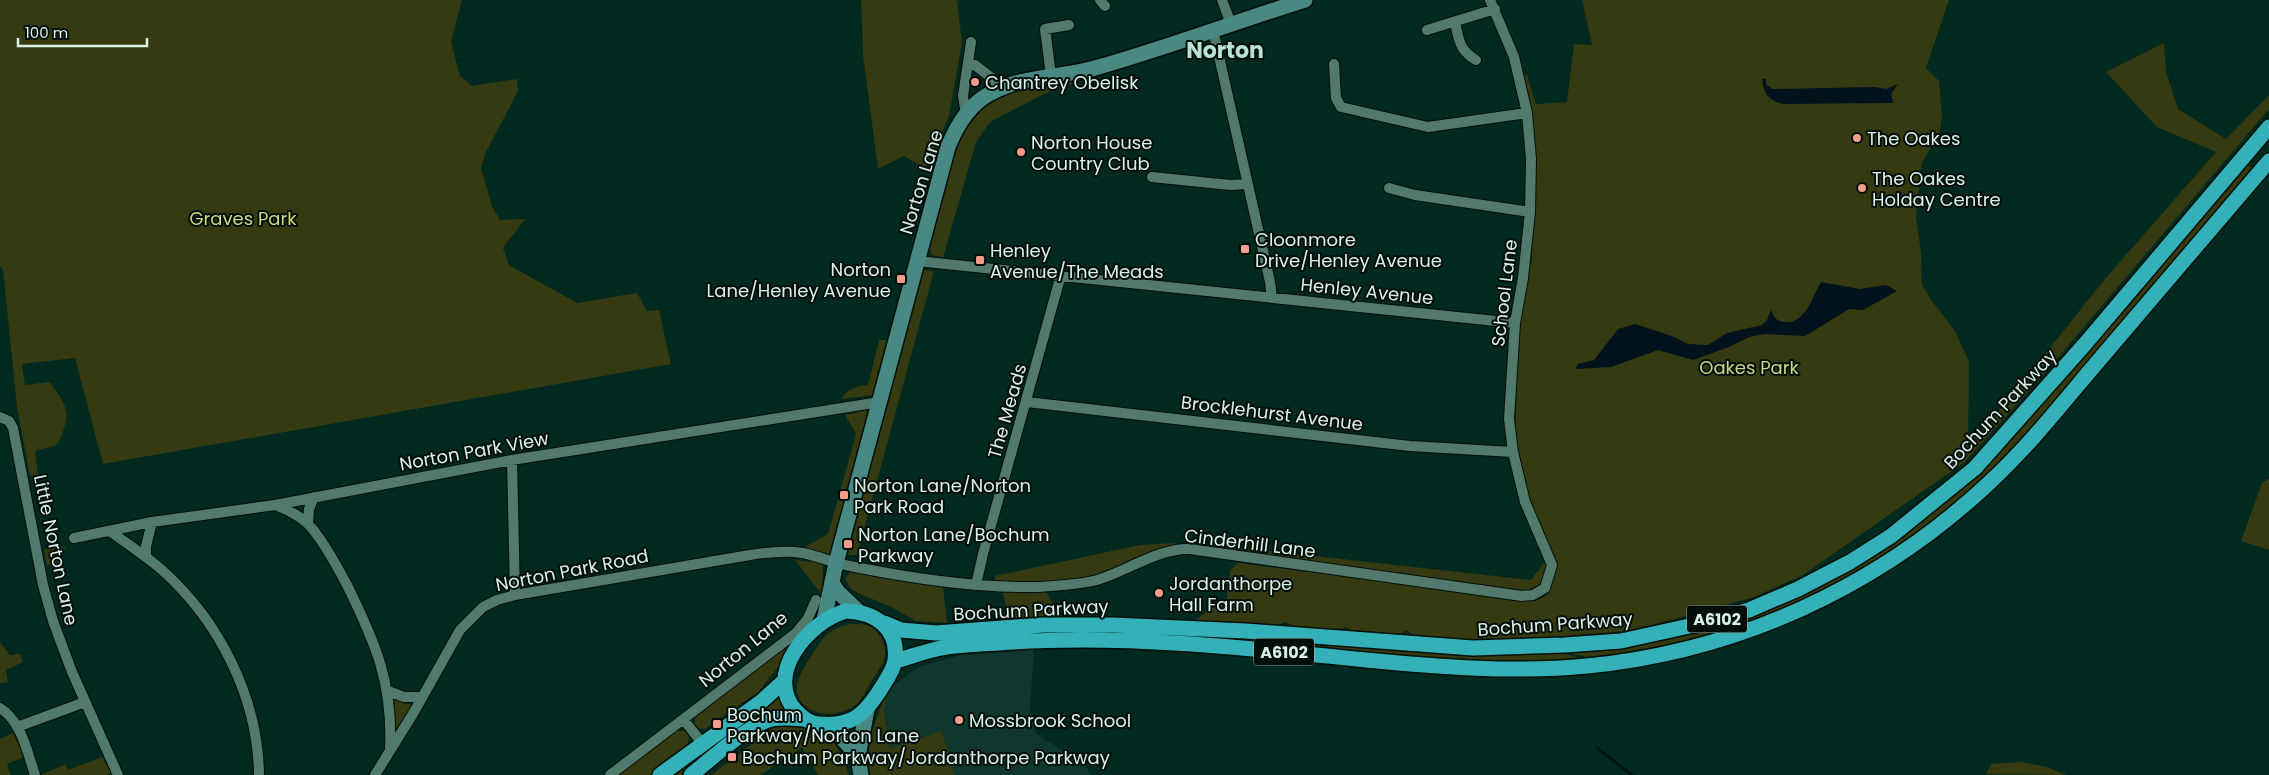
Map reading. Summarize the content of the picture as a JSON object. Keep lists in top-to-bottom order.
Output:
{
  "streets": {
    "highway": ["Bochum Parkway", "A6102"],
    "street": [
      "Norton Lane",
      "Henley Avenue",
      "School Lane",
      "The Meads",
      "Brocklehurst Avenue",
      "Norton Park View",
      "Cinderhill Lane",
      "Little Norton Lane",
      "Norton Park Road"
    ]
  },
  "crossings": [
    ["Norton Lane", "Henley Avenue"],
    ["Norton Lane", "Bochum Parkway"],
    ["Norton Lane", "Norton Park View"],
    ["Norton Lane", "Cinderhill Lane"],
    ["Norton Lane", "Norton Park Road"],
    ["Henley Avenue", "School Lane"],
    ["Henley Avenue", "The Meads"],
    ["School Lane", "Brocklehurst Avenue"],
    ["School Lane", "Cinderhill Lane"],
    ["The Meads", "Brocklehurst Avenue"],
    ["The Meads", "Cinderhill Lane"],
    ["Cinderhill Lane", "Norton Park Road"]
  ],
  "districts": ["Norton"],
  "parks": ["Graves Park", "Oakes Park"],
  "places": {
    "other": [
      "Chantrey Obelisk",
      "The Oakes",
      "Norton House Country Club",
      "The Oakes Holday Centre",
      "Jordanthorpe Hall Farm",
      "Mossbrook School"
    ],
    "transit": [
      "Cloonmore Drive/Henley Avenue",
      "Henley Avenue/The Meads",
      "Norton Lane/Henley Avenue",
      "Norton Lane/Norton Park Road",
      "Norton Lane/Bochum Parkway",
      "Bochum Parkway/Norton Lane",
      "Bochum Parkway/Jordanthorpe Parkway"
    ]
  },
  "scale_bar": "100 m"
}
